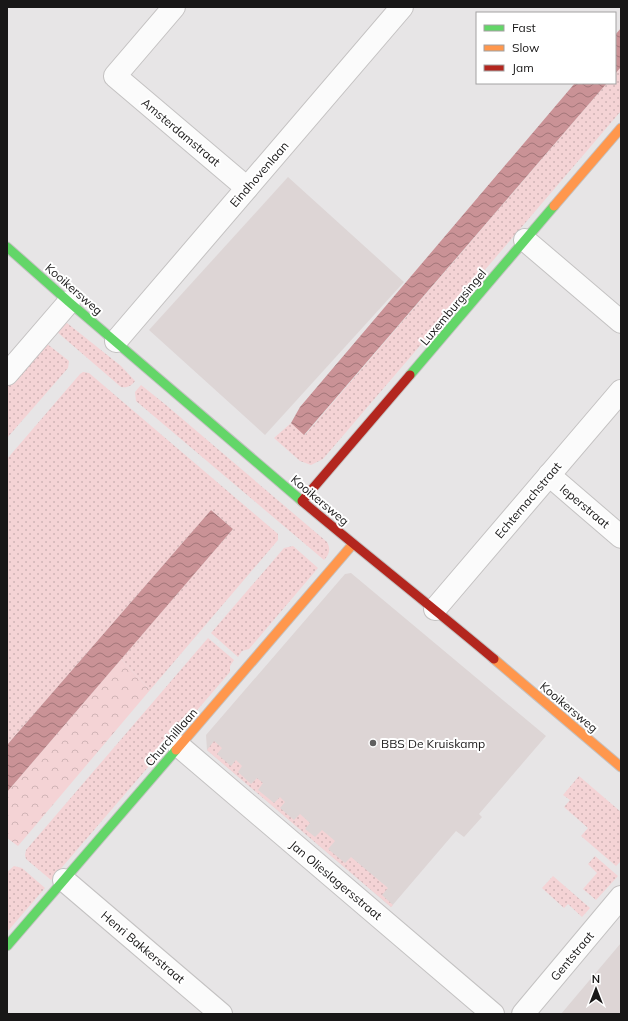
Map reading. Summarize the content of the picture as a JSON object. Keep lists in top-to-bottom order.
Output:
{
  "streets": {
    "street": [
      "Amsterdamstraat",
      "Eindhovenlaan",
      "Kooikersweg",
      "Luxemburgsingel",
      "Echternachstraat",
      "Ieperstraat",
      "Churchilllaan",
      "Jan Olieslagersstraat",
      "Henri Bakkerstraat",
      "Gentstraat"
    ]
  },
  "crossings": [
    ["Amsterdamstraat", "Eindhovenlaan"],
    ["Eindhovenlaan", "Kooikersweg"],
    ["Kooikersweg", "Luxemburgsingel"],
    ["Kooikersweg", "Echternachstraat"],
    ["Kooikersweg", "Churchilllaan"],
    ["Echternachstraat", "Ieperstraat"],
    ["Churchilllaan", "Jan Olieslagersstraat"],
    ["Churchilllaan", "Henri Bakkerstraat"]
  ],
  "places": ["BBS De Kruiskamp"],
  "legend": ["Fast", "Slow", "Jam"],
  "north": "top"
}
